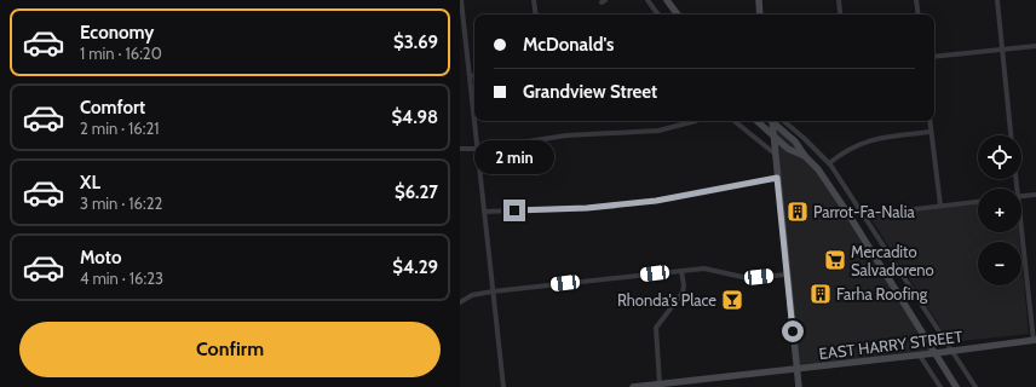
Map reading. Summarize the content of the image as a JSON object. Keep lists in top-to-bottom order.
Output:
{
  "streets": {
    "main road": ["EAST HARRY STREET"]
  },
  "places": {
    "building": ["Parrot-Fa-Nalia", "Farha Roofing"],
    "supermarket": ["Mercadito Salvadoreno"],
    "bar": ["Rhonda's Place"]
  },
  "page": {
    "list": [
      {
        "name": "Economy",
        "note": "1 min · 16:20",
        "value": "$3.69"
      },
      {
        "name": "Comfort",
        "note": "2 min · 16:21",
        "value": "$4.98"
      },
      {
        "name": "XL",
        "note": "3 min · 16:22",
        "value": "$6.27"
      },
      {
        "name": "Moto",
        "note": "4 min · 16:23",
        "value": "$4.29"
      }
    ],
    "banner": ["McDonald's", "Grandview Street"],
    "map_buttons": ["+", "−"],
    "bubble": "2 min",
    "buttons": "Confirm"
  }
}
